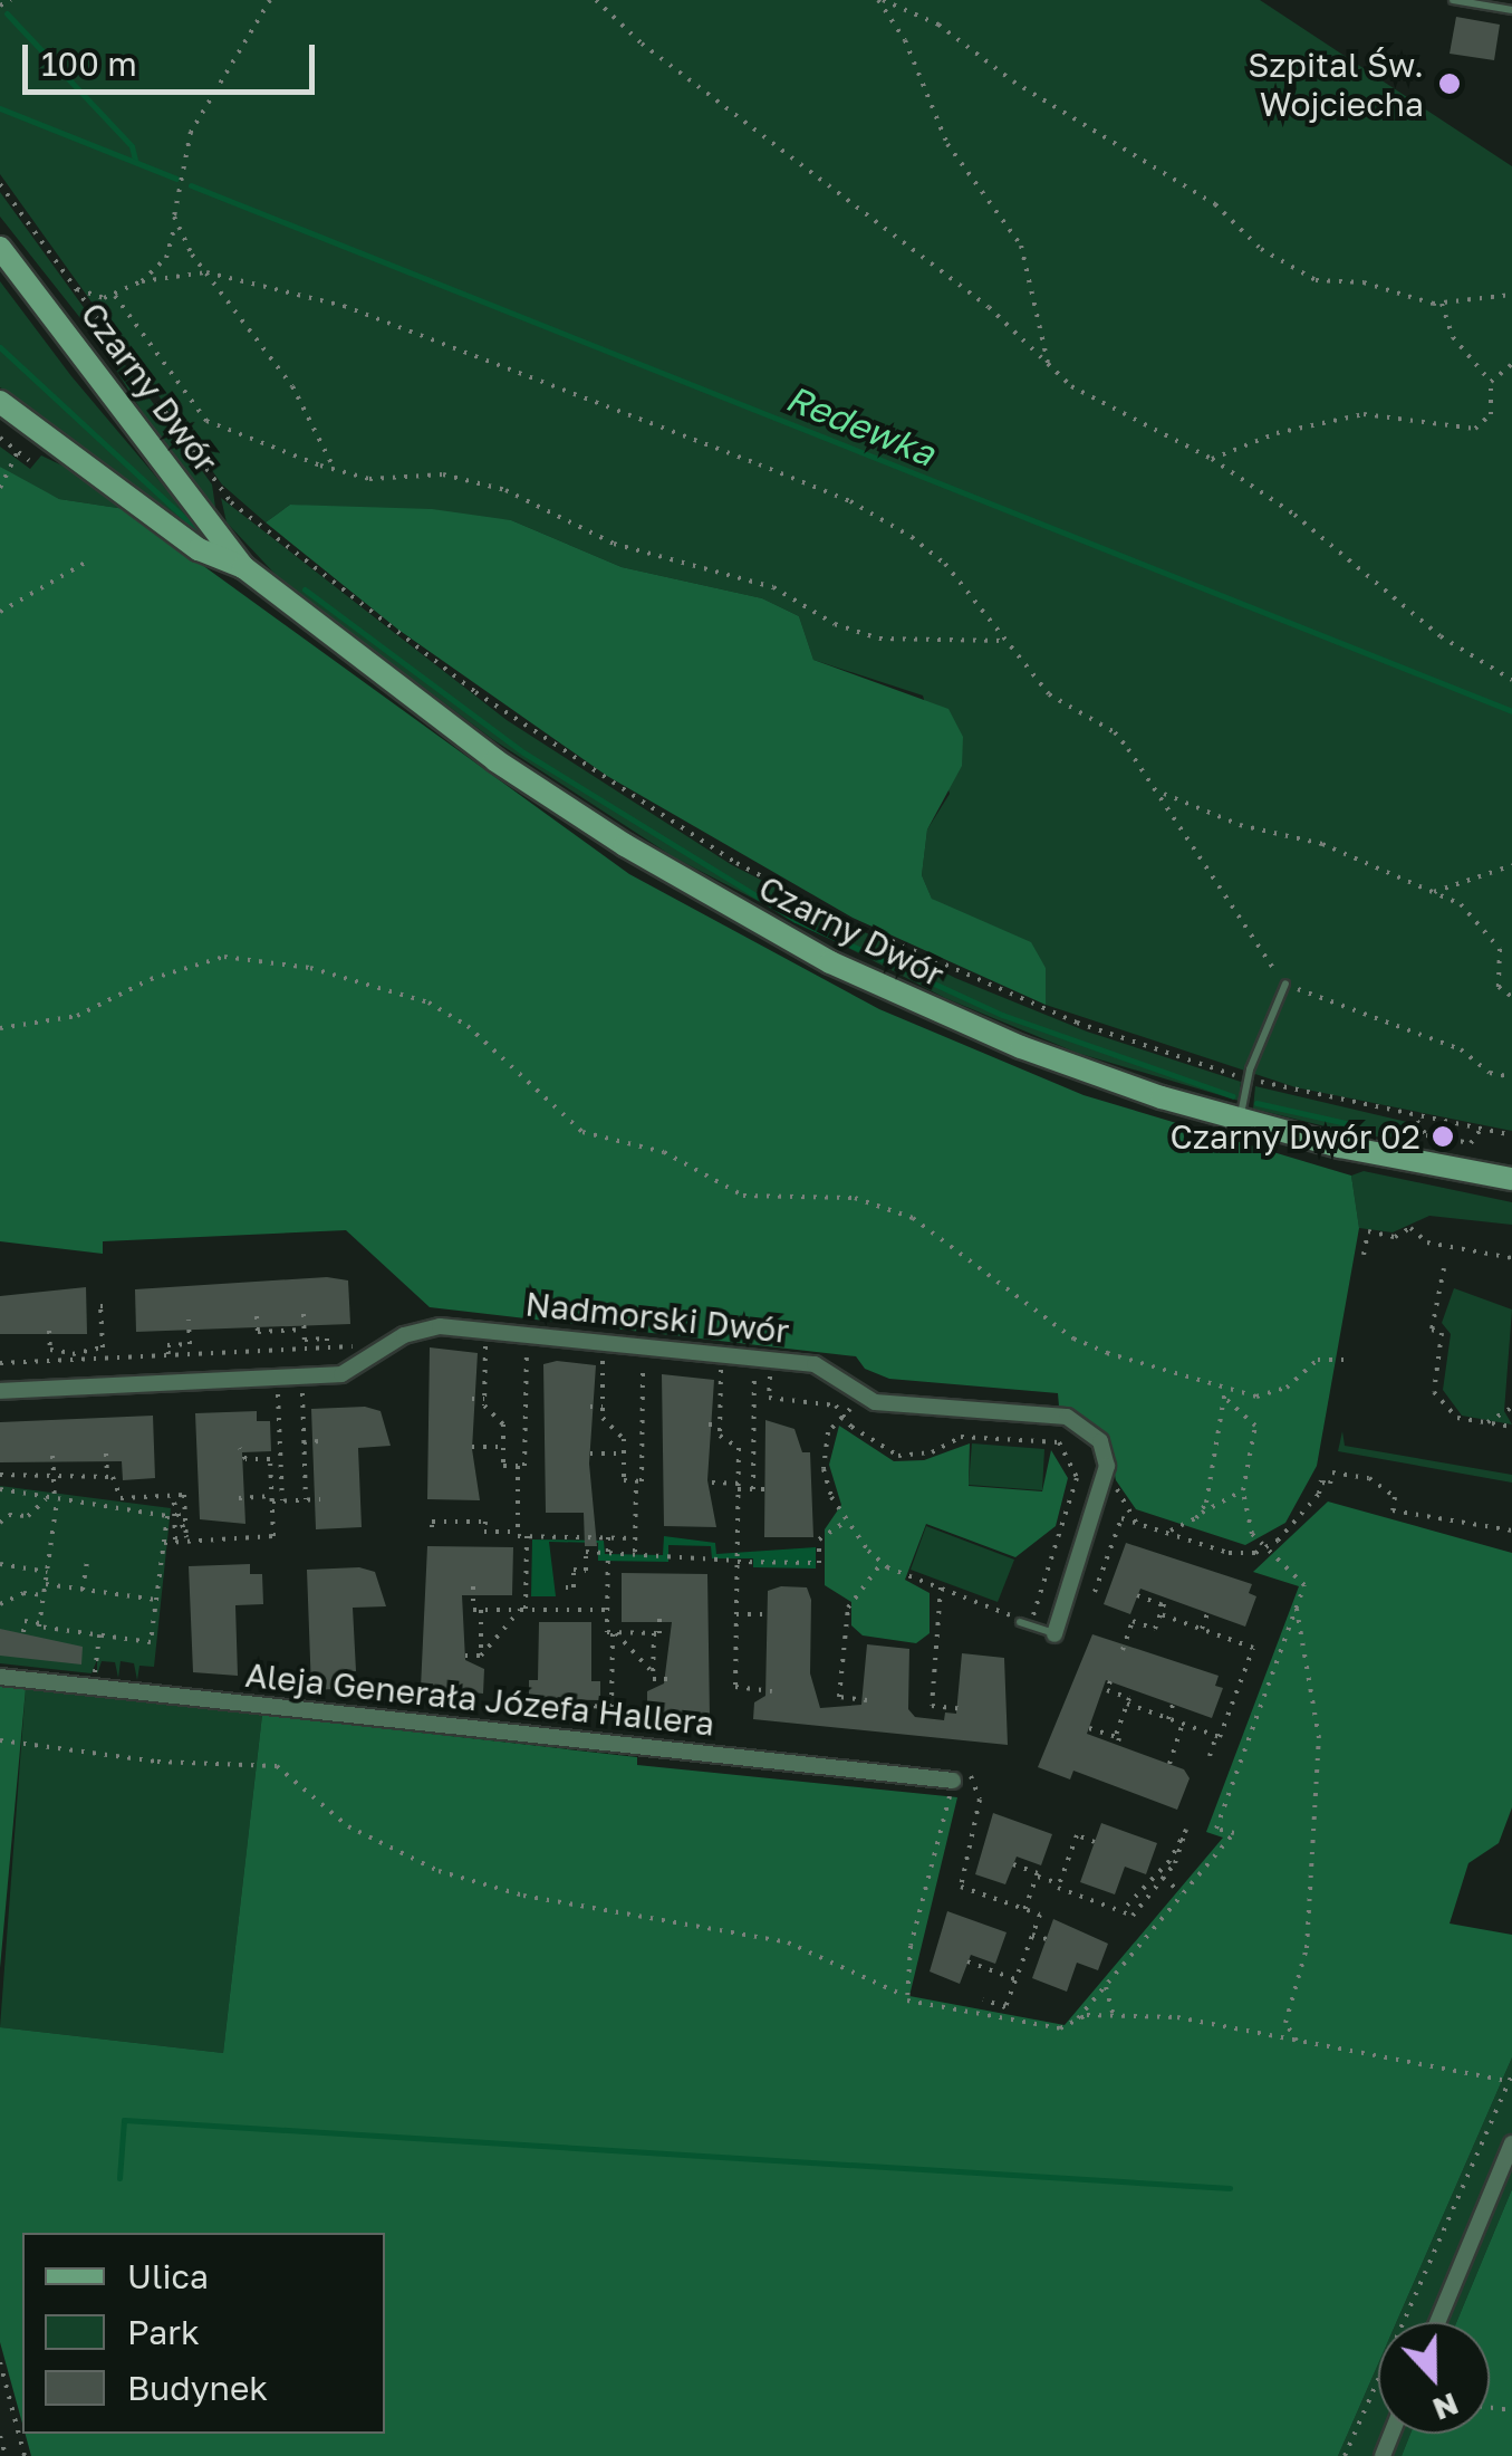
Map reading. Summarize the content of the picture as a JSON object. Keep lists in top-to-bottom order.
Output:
{
  "streets": {
    "main road": ["Czarny Dwór"],
    "street": ["Nadmorski Dwór", "Aleja Generała Józefa Hallera"]
  },
  "water": ["Redewka"],
  "places": ["Szpital Św. Wojciecha", "Czarny Dwór 02"],
  "legend": ["Ulica", "Park", "Budynek"],
  "scale_bar": "100 m",
  "north": "bottom"
}
